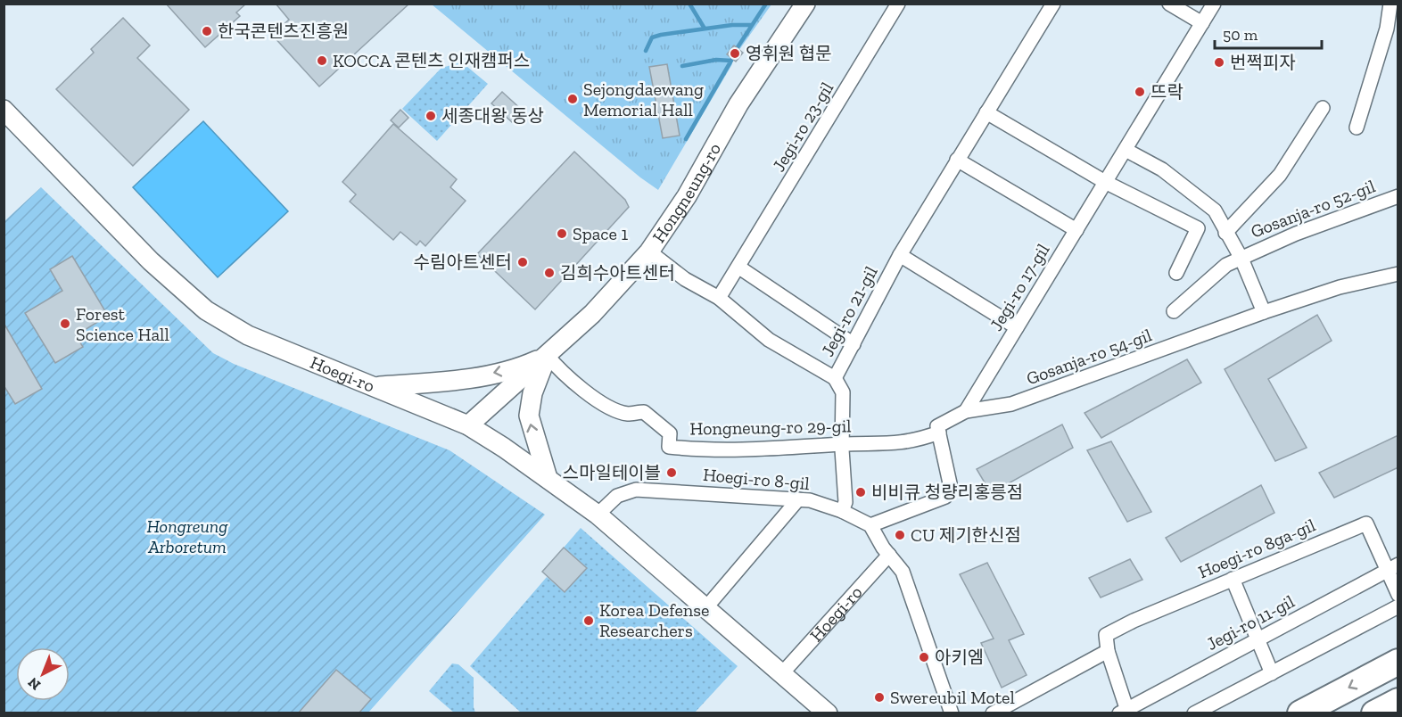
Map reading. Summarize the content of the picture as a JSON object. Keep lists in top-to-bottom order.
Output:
{
  "streets": {
    "main road": ["Hongneung-ro", "Hoegi-ro"],
    "street": [
      "Jegi-ro 23-gil",
      "Gosanja-ro 52-gil",
      "Jegi-ro 17-gil",
      "Jegi-ro 21-gil",
      "Gosanja-ro 54-gil",
      "Hongneung-ro 29-gil",
      "Hoegi-ro 8-gil",
      "Hoegi-ro 8ga-gil",
      "Jegi-ro 11-gil"
    ]
  },
  "crossings": [
    ["Hongneung-ro", "Hoegi-ro"],
    ["Hongneung-ro", "Hongneung-ro 29-gil"],
    ["Gosanja-ro 52-gil", "Gosanja-ro 54-gil"],
    ["Jegi-ro 17-gil", "Jegi-ro 21-gil"],
    ["Jegi-ro 17-gil", "Gosanja-ro 54-gil"],
    ["Jegi-ro 21-gil", "Hongneung-ro 29-gil"],
    ["Jegi-ro 21-gil", "Hoegi-ro 8-gil"],
    ["Gosanja-ro 54-gil", "Hongneung-ro 29-gil"],
    ["Hoegi-ro", "Hoegi-ro 8-gil"],
    ["Hoegi-ro 8ga-gil", "Jegi-ro 11-gil"]
  ],
  "parks": ["Hongreung Arboretum"],
  "places": [
    "한국콘텐츠진흥원",
    "영휘원 협문",
    "KOCCA 콘텐츠 인재캠퍼스",
    "번쩍피자",
    "뜨락",
    "Sejongdaewang Memorial Hall",
    "세종대왕 동상",
    "Space 1",
    "수림아트센터",
    "김희수아트센터",
    "Forest Science Hall",
    "스마일테이블",
    "비비큐 청량리홍릉점",
    "CU 제기한신점",
    "Korea Defense Researchers",
    "아키엠",
    "Swereubil Motel"
  ],
  "scale_bar": "50 m",
  "north": "bottom left"
}
